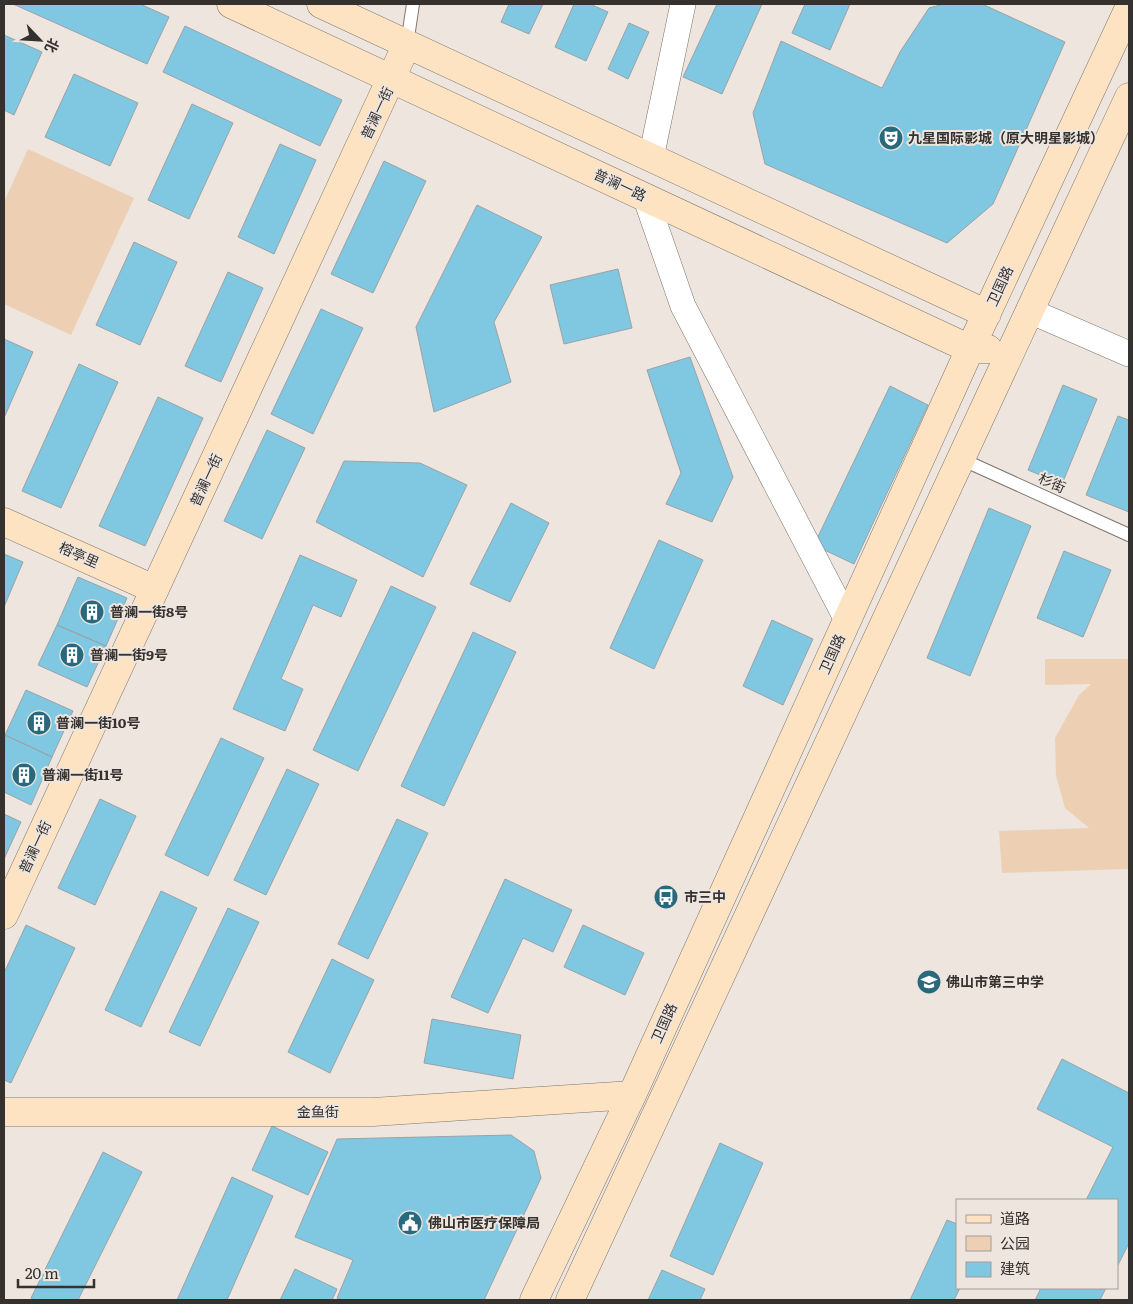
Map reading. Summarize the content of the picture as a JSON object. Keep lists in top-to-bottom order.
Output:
{
  "streets": {
    "main road": [
      "普澜一街",
      "普澜一路",
      "卫国路",
      "榕亭里",
      "金鱼街"
    ],
    "lane": ["杉街"]
  },
  "crossings": [
    ["普澜一街", "普澜一路"],
    ["普澜一街", "榕亭里"],
    ["普澜一路", "卫国路"],
    ["卫国路", "金鱼街"]
  ],
  "places": {
    "theatre": ["九星国际影城（原大明星影城）"],
    "building": [
      "普澜一街8号",
      "普澜一街9号",
      "普澜一街10号",
      "普澜一街11号"
    ],
    "bus stop": ["市三中"],
    "school or university": ["佛山市第三中学"],
    "public building": ["佛山市医疗保障局"]
  },
  "legend": ["道路", "公园", "建筑"],
  "scale_bar": "20 m",
  "north": "bottom right"
}
